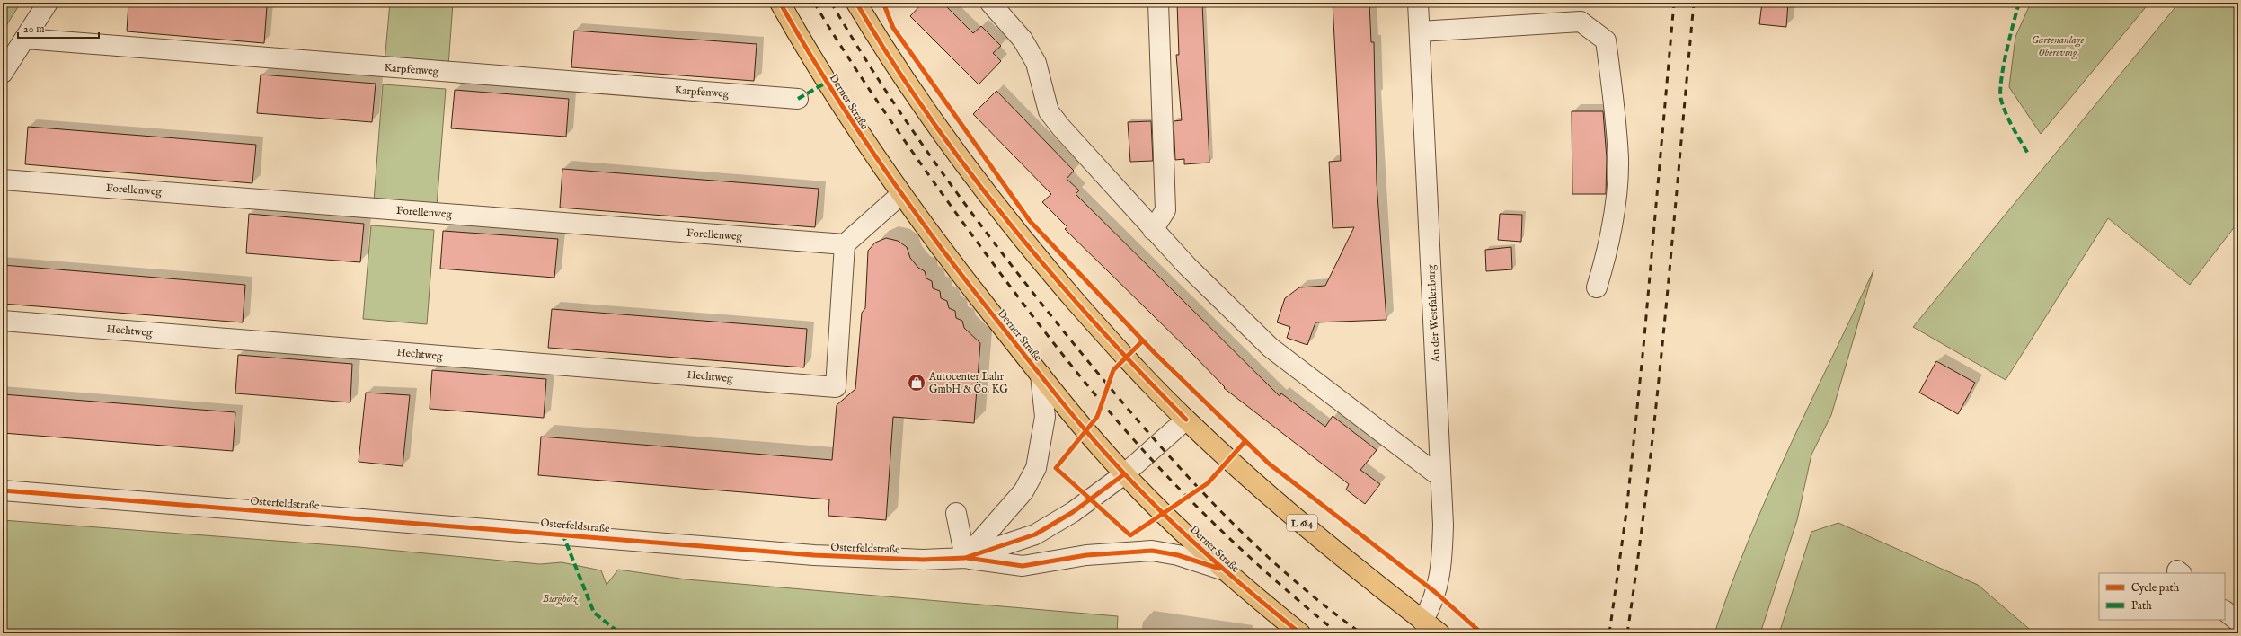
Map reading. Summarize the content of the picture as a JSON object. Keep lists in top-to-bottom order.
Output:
{
  "streets": {
    "main road": ["Derner Straße", "L 684"],
    "street": [
      "Karpfenweg",
      "Forellenweg",
      "An der Westfalenburg",
      "Hechtweg",
      "Osterfeldstraße"
    ]
  },
  "crossings": [
    ["Derner Straße", "Osterfeldstraße"],
    ["Forellenweg", "Hechtweg"],
    ["An der Westfalenburg", "L 684"],
    ["Osterfeldstraße", "L 684"]
  ],
  "parks": ["Gartenanlage Obereving", "Burgholz"],
  "places": {
    "shop": ["Autocenter Lahr GmbH & Co. KG"]
  },
  "legend": ["Cycle path", "Path"],
  "scale_bar": "20 m"
}
